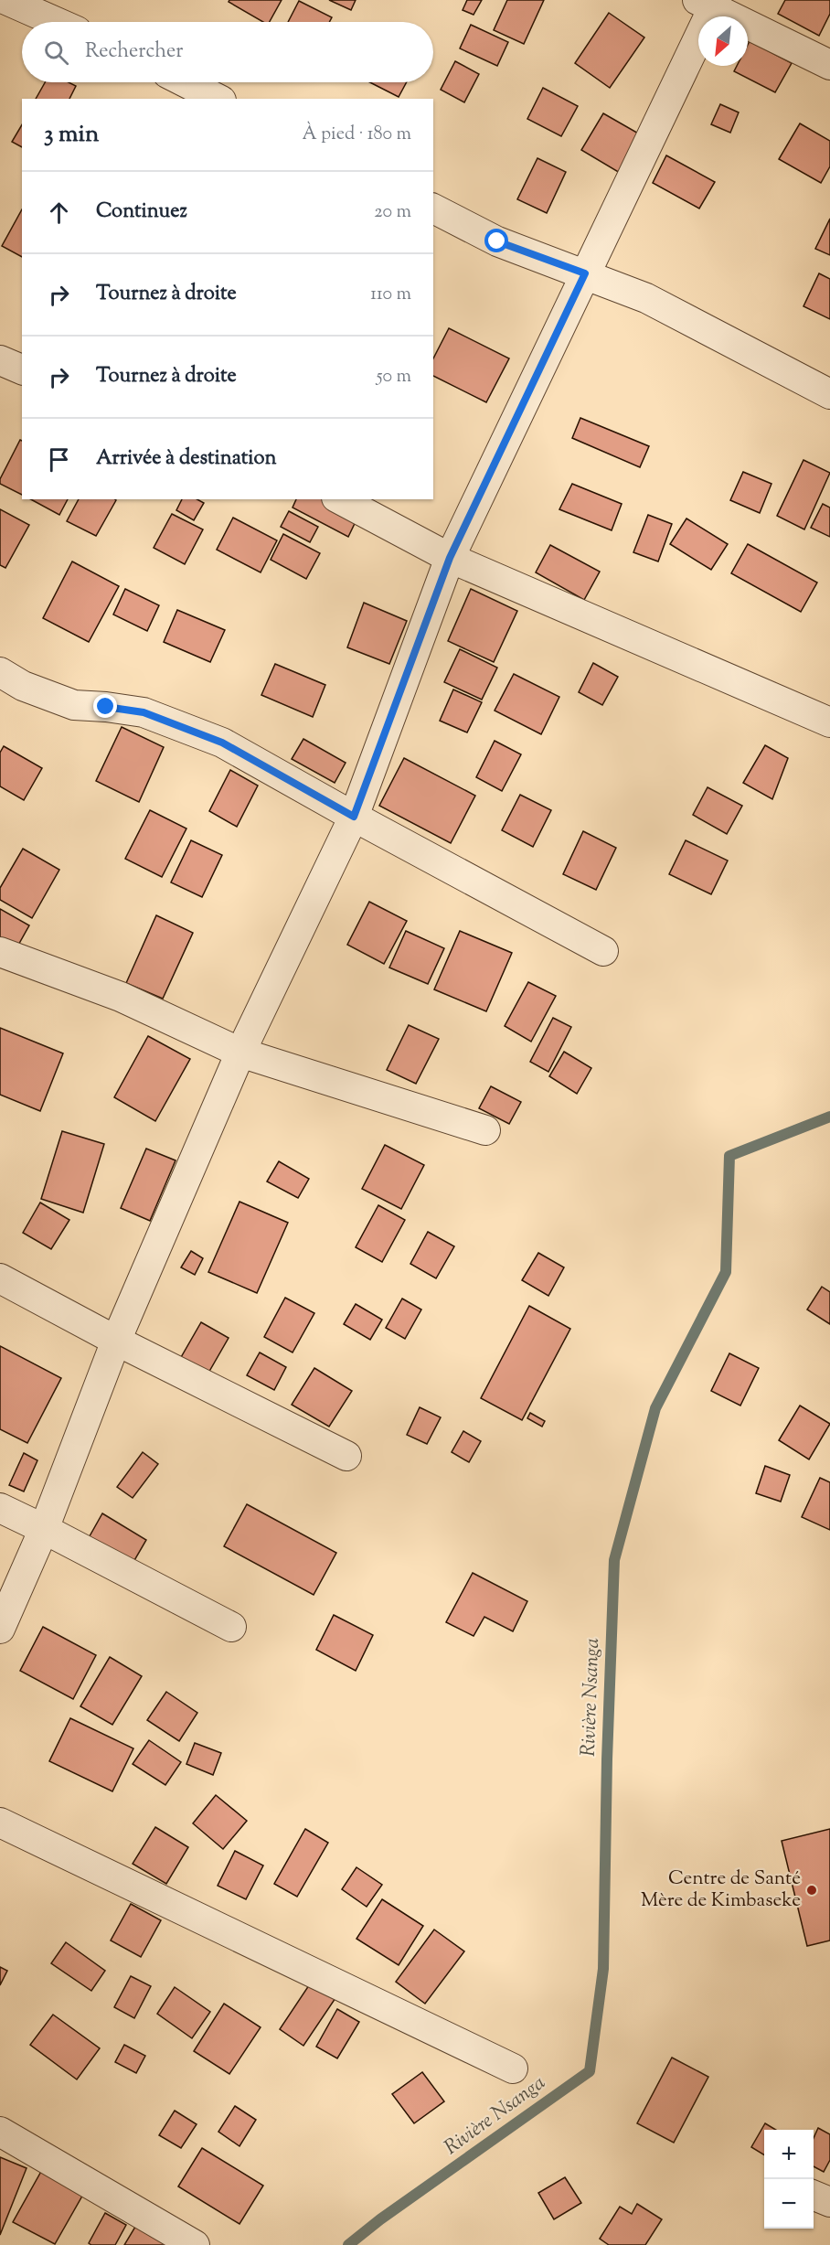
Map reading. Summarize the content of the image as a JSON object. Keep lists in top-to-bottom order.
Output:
{
  "water": ["Rivière Nsanga"],
  "places": ["Centre de Santé Mère de Kimbaseke"],
  "north": "bottom left",
  "page": {
    "search": "Rechercher",
    "heading": ["3 min", "À pied · 180 m"],
    "list": [
      ["Continuez", "20 m"],
      ["Tournez à droite", "110 m"],
      ["Tournez à droite", "50 m"],
      "Arrivée à destination"
    ],
    "map_buttons": ["+", "−"]
  }
}
